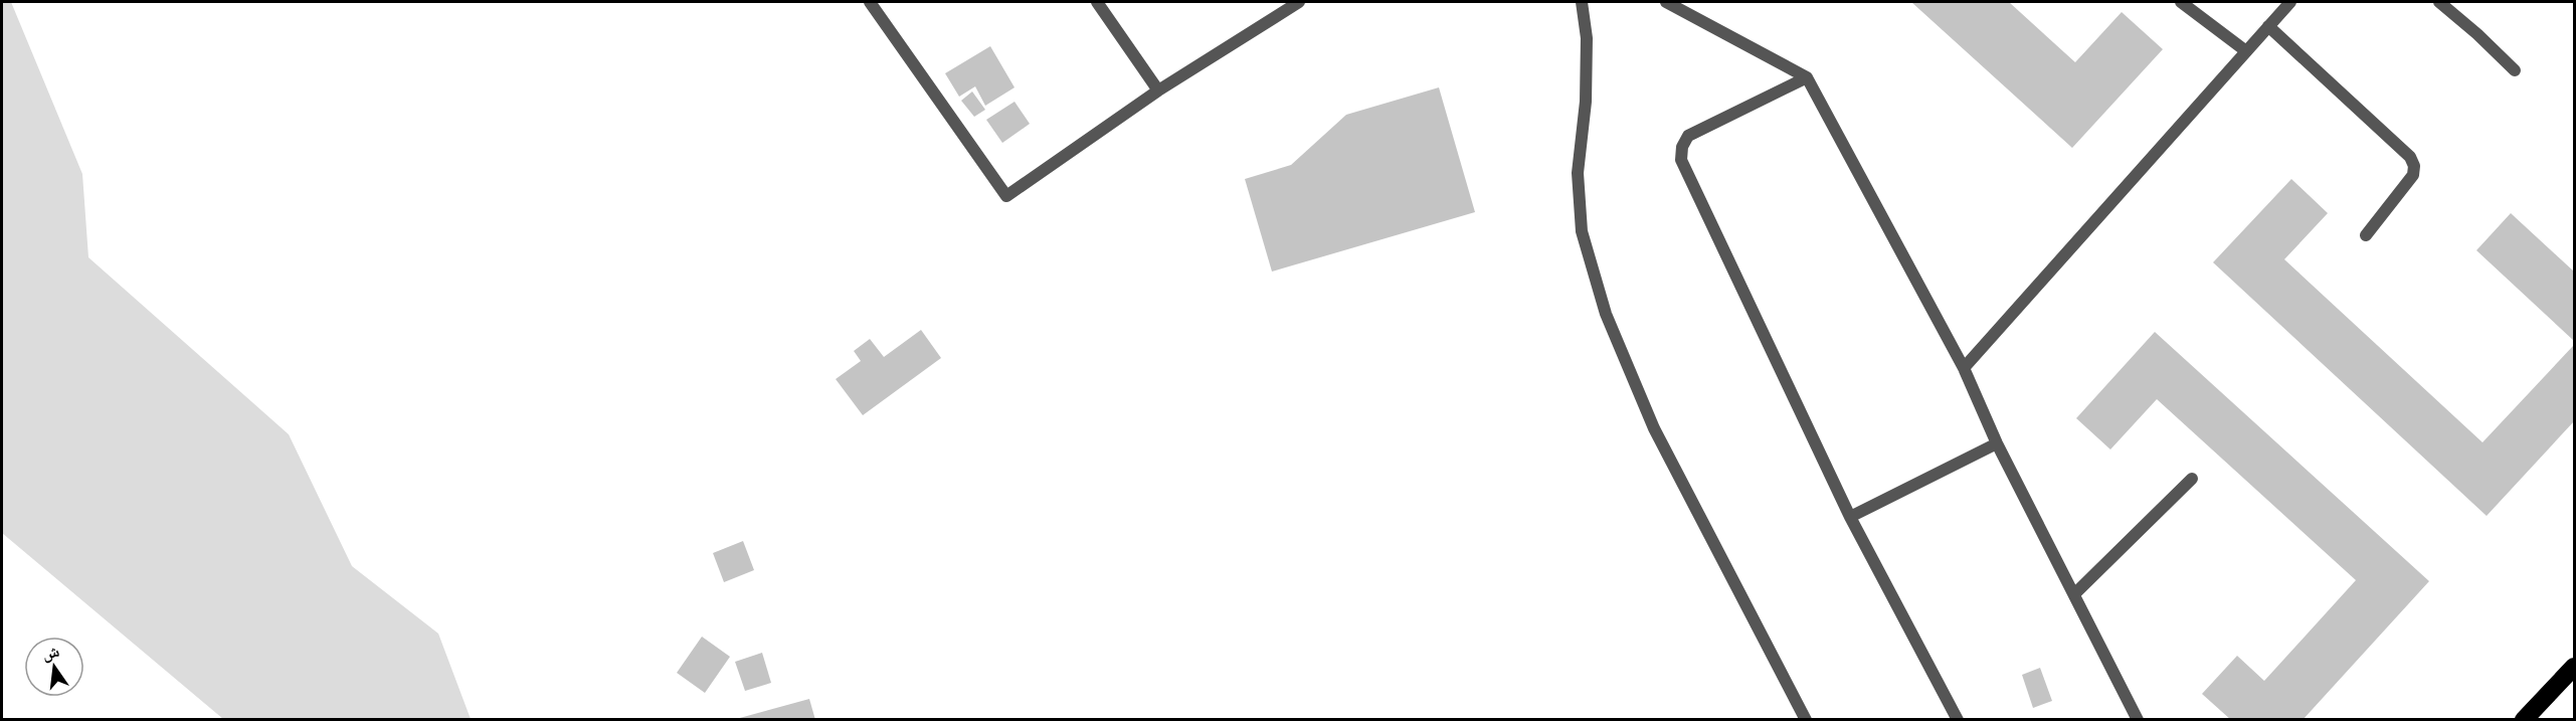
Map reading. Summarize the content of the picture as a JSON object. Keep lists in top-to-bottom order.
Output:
{
  "north": "top"
}
